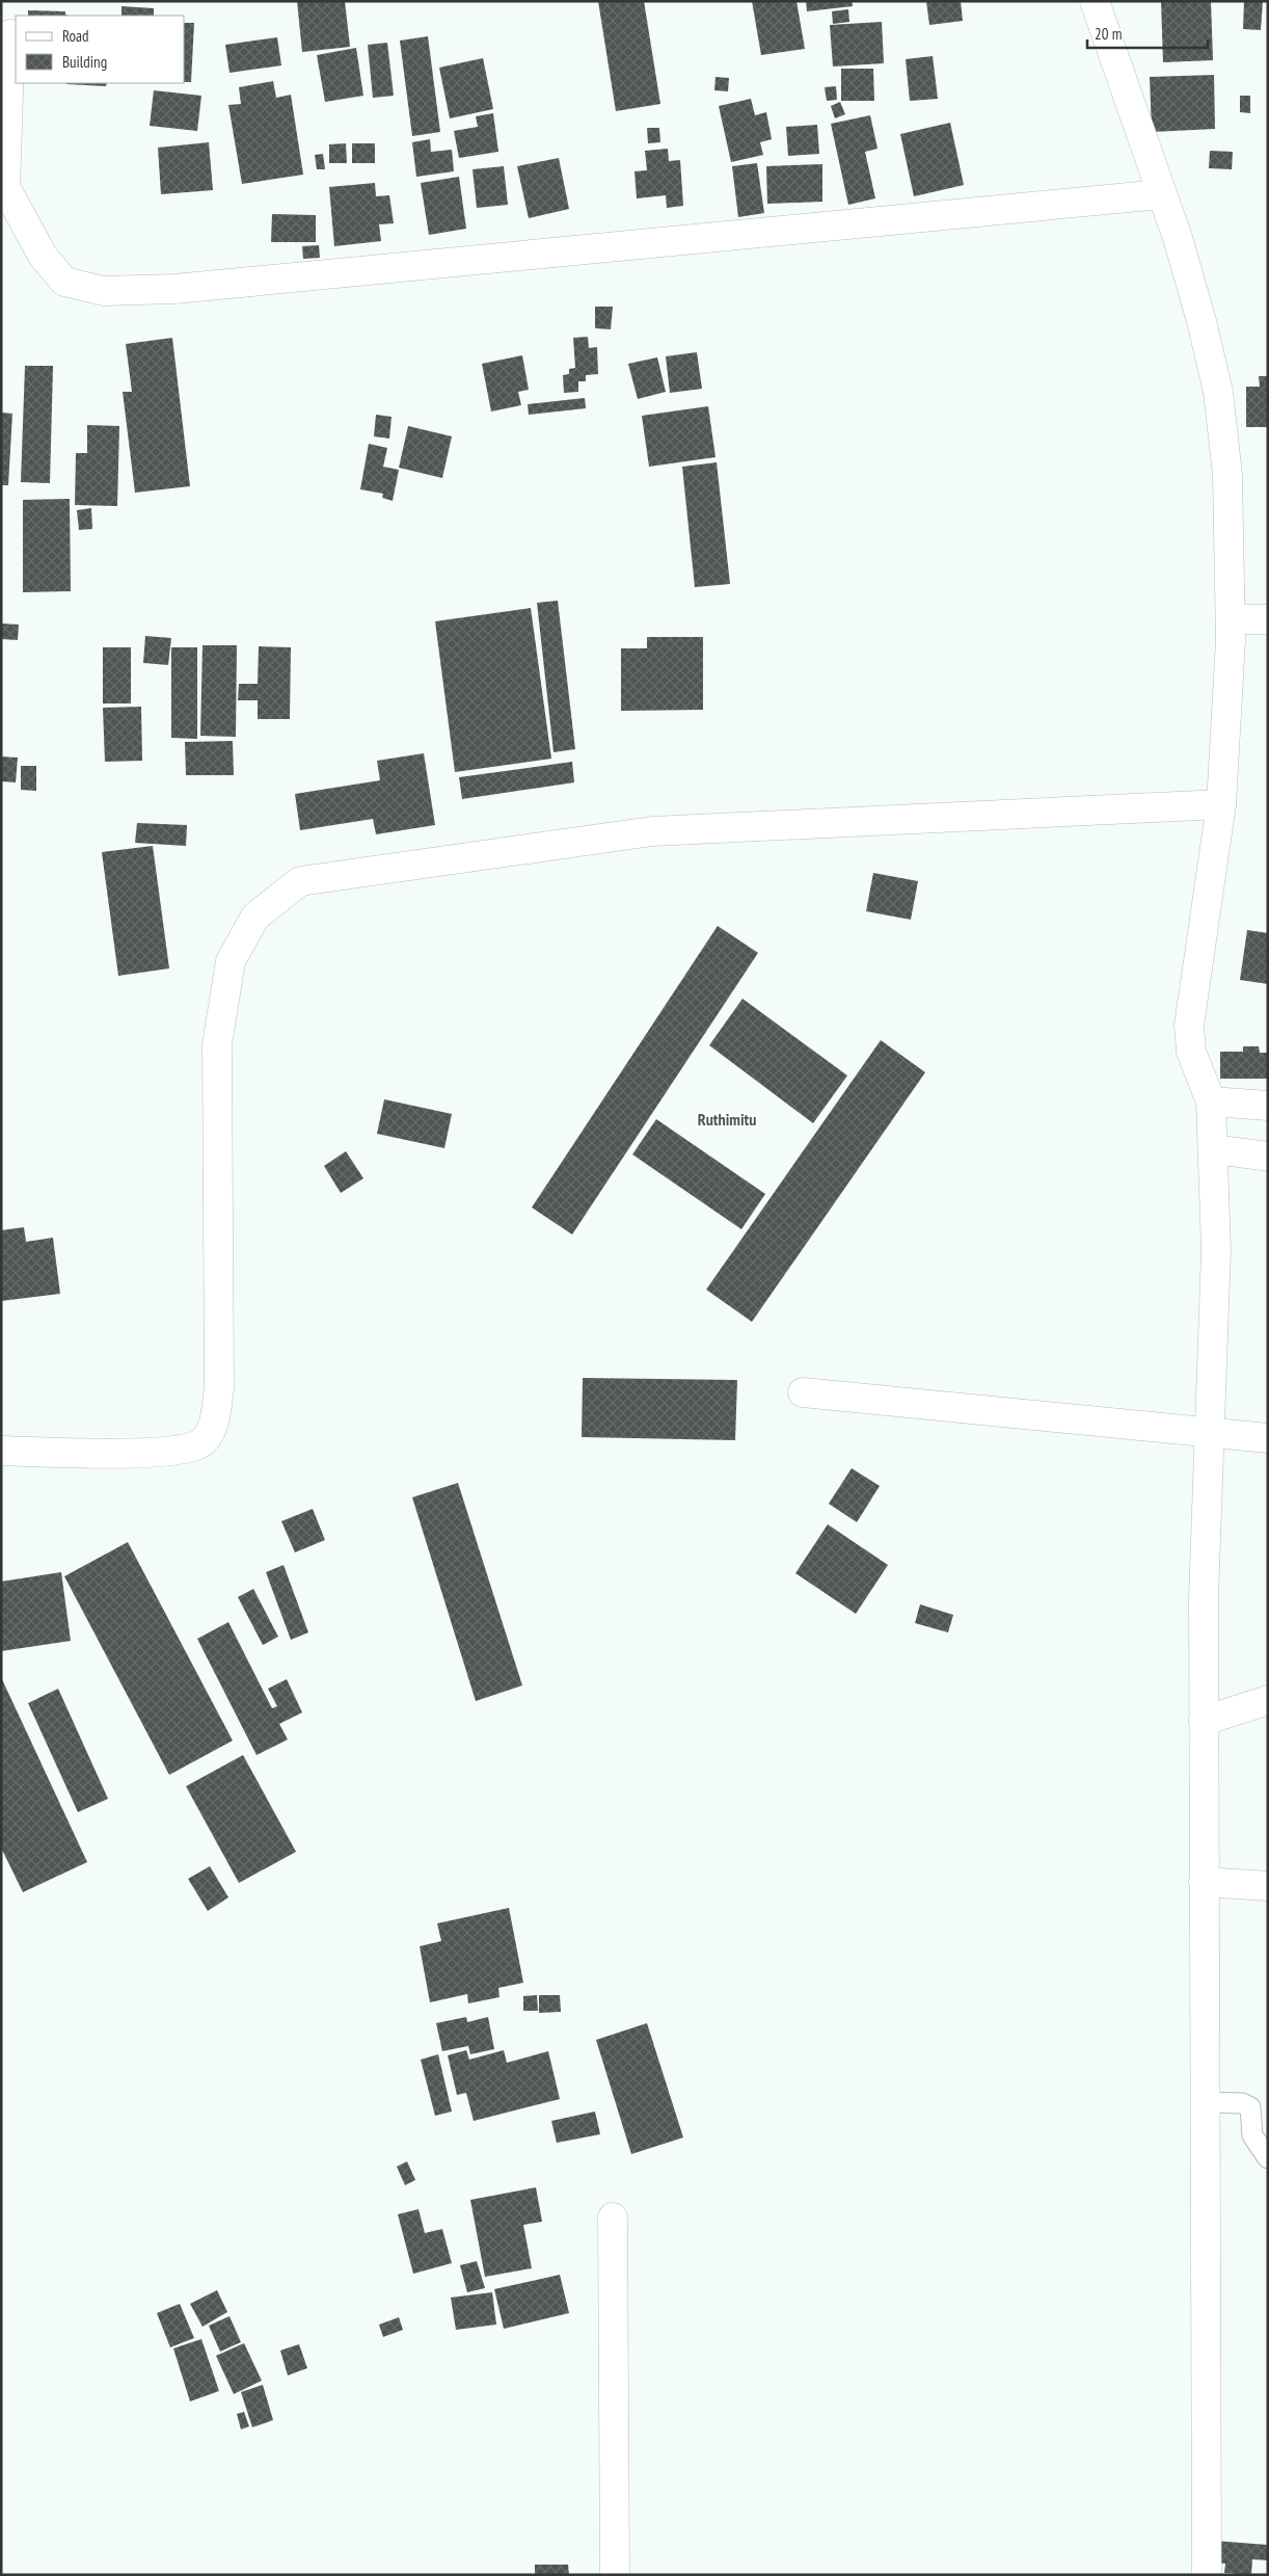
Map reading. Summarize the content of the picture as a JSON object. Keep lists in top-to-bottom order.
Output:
{
  "districts": ["Ruthimitu"],
  "legend": ["Road", "Building"],
  "scale_bar": "20 m"
}
